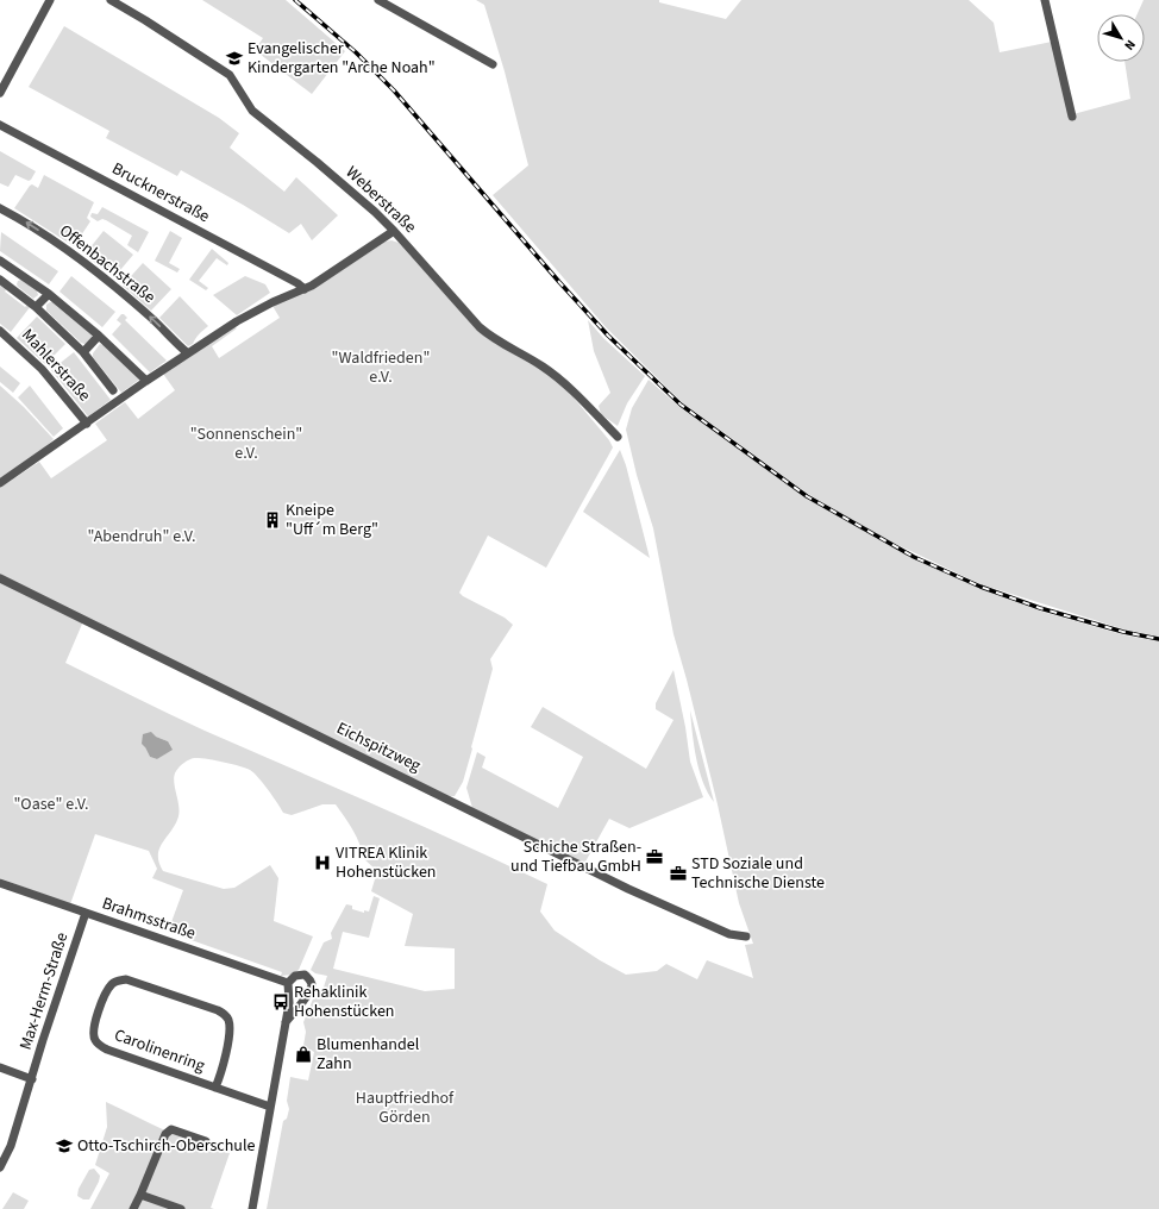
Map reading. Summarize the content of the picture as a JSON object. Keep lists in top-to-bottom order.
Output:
{
  "streets": {
    "street": [
      "Brucknerstraße",
      "Weberstraße",
      "Offenbachstraße",
      "Mahlerstraße",
      "Eichspitzweg",
      "Brahmsstraße",
      "Max-Herm-Straße",
      "Carolinenring"
    ]
  },
  "crossings": [
    ["Brahmsstraße", "Max-Herm-Straße"]
  ],
  "parks": [
    "\"Waldfrieden\" e.V.",
    "\"Sonnenschein\" e.V.",
    "\"Abendruh\" e.V.",
    "\"Oase\" e.V.",
    "Hauptfriedhof Görden"
  ],
  "places": {
    "school or university": ["Evangelischer Kindergarten \"Arche Noah\"", "Otto-Tschirch-Oberschule"],
    "building": ["Kneipe \"Uff´m Berg\""],
    "office": ["Schiche Straßen- und Tiefbau GmbH", "STD Soziale und Technische Dienste"],
    "hospital": ["VITREA Klinik Hohenstücken"],
    "bus stop": ["Rehaklinik Hohenstücken"],
    "shop": ["Blumenhandel Zahn"]
  },
  "north": "bottom right"
}
